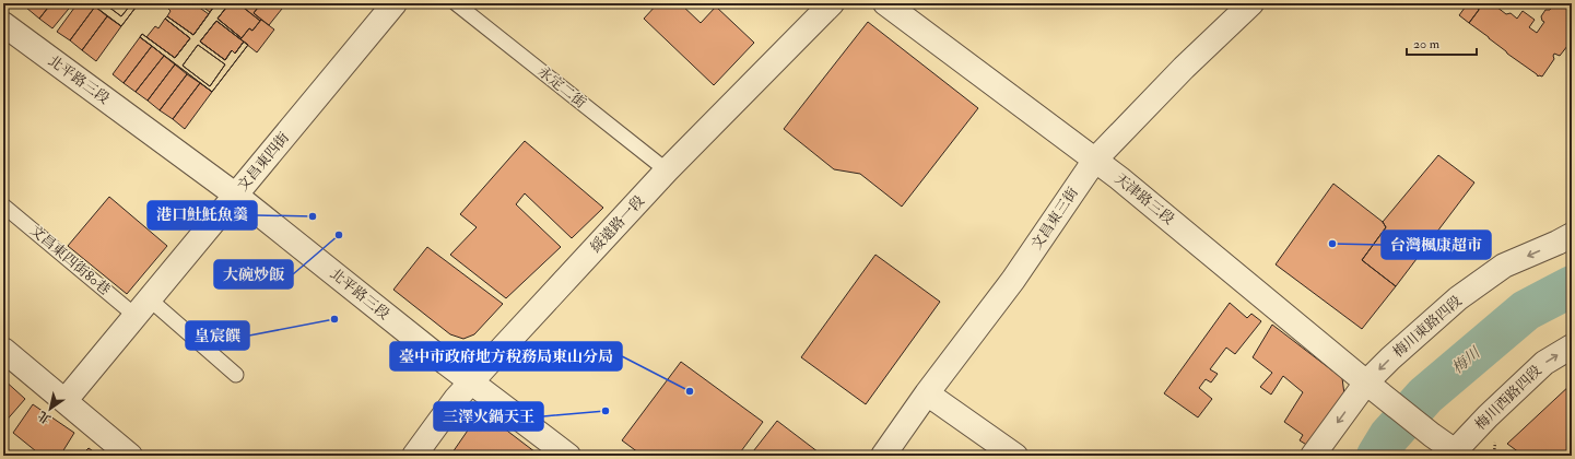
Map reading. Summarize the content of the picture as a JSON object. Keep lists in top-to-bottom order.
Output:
{
  "streets": {
    "street": [
      "北平路三段",
      "文昌東四街",
      "天津路三段",
      "文昌東三街",
      "綏遠路一段",
      "梅川東路四段",
      "梅川西路四段"
    ],
    "lane": ["永定二街", "文昌東四街80巷"]
  },
  "crossings": [
    ["北平路三段", "文昌東四街"],
    ["北平路三段", "綏遠路一段"],
    ["永定二街", "綏遠路一段"],
    ["文昌東四街", "文昌東四街80巷"],
    ["天津路三段", "文昌東三街"],
    ["天津路三段", "梅川東路四段"],
    ["天津路三段", "梅川西路四段"]
  ],
  "one_way": ["梅川東路四段", "梅川西路四段"],
  "water": ["梅川"],
  "places": [
    "港口𩵚魠魚羹",
    "大碗炒飯",
    "台灣楓康超市",
    "皇宸饌",
    "臺中市政府地方稅務局東山分局",
    "三澤火鍋天王"
  ],
  "scale_bar": "20 m",
  "north": "bottom left"
}
